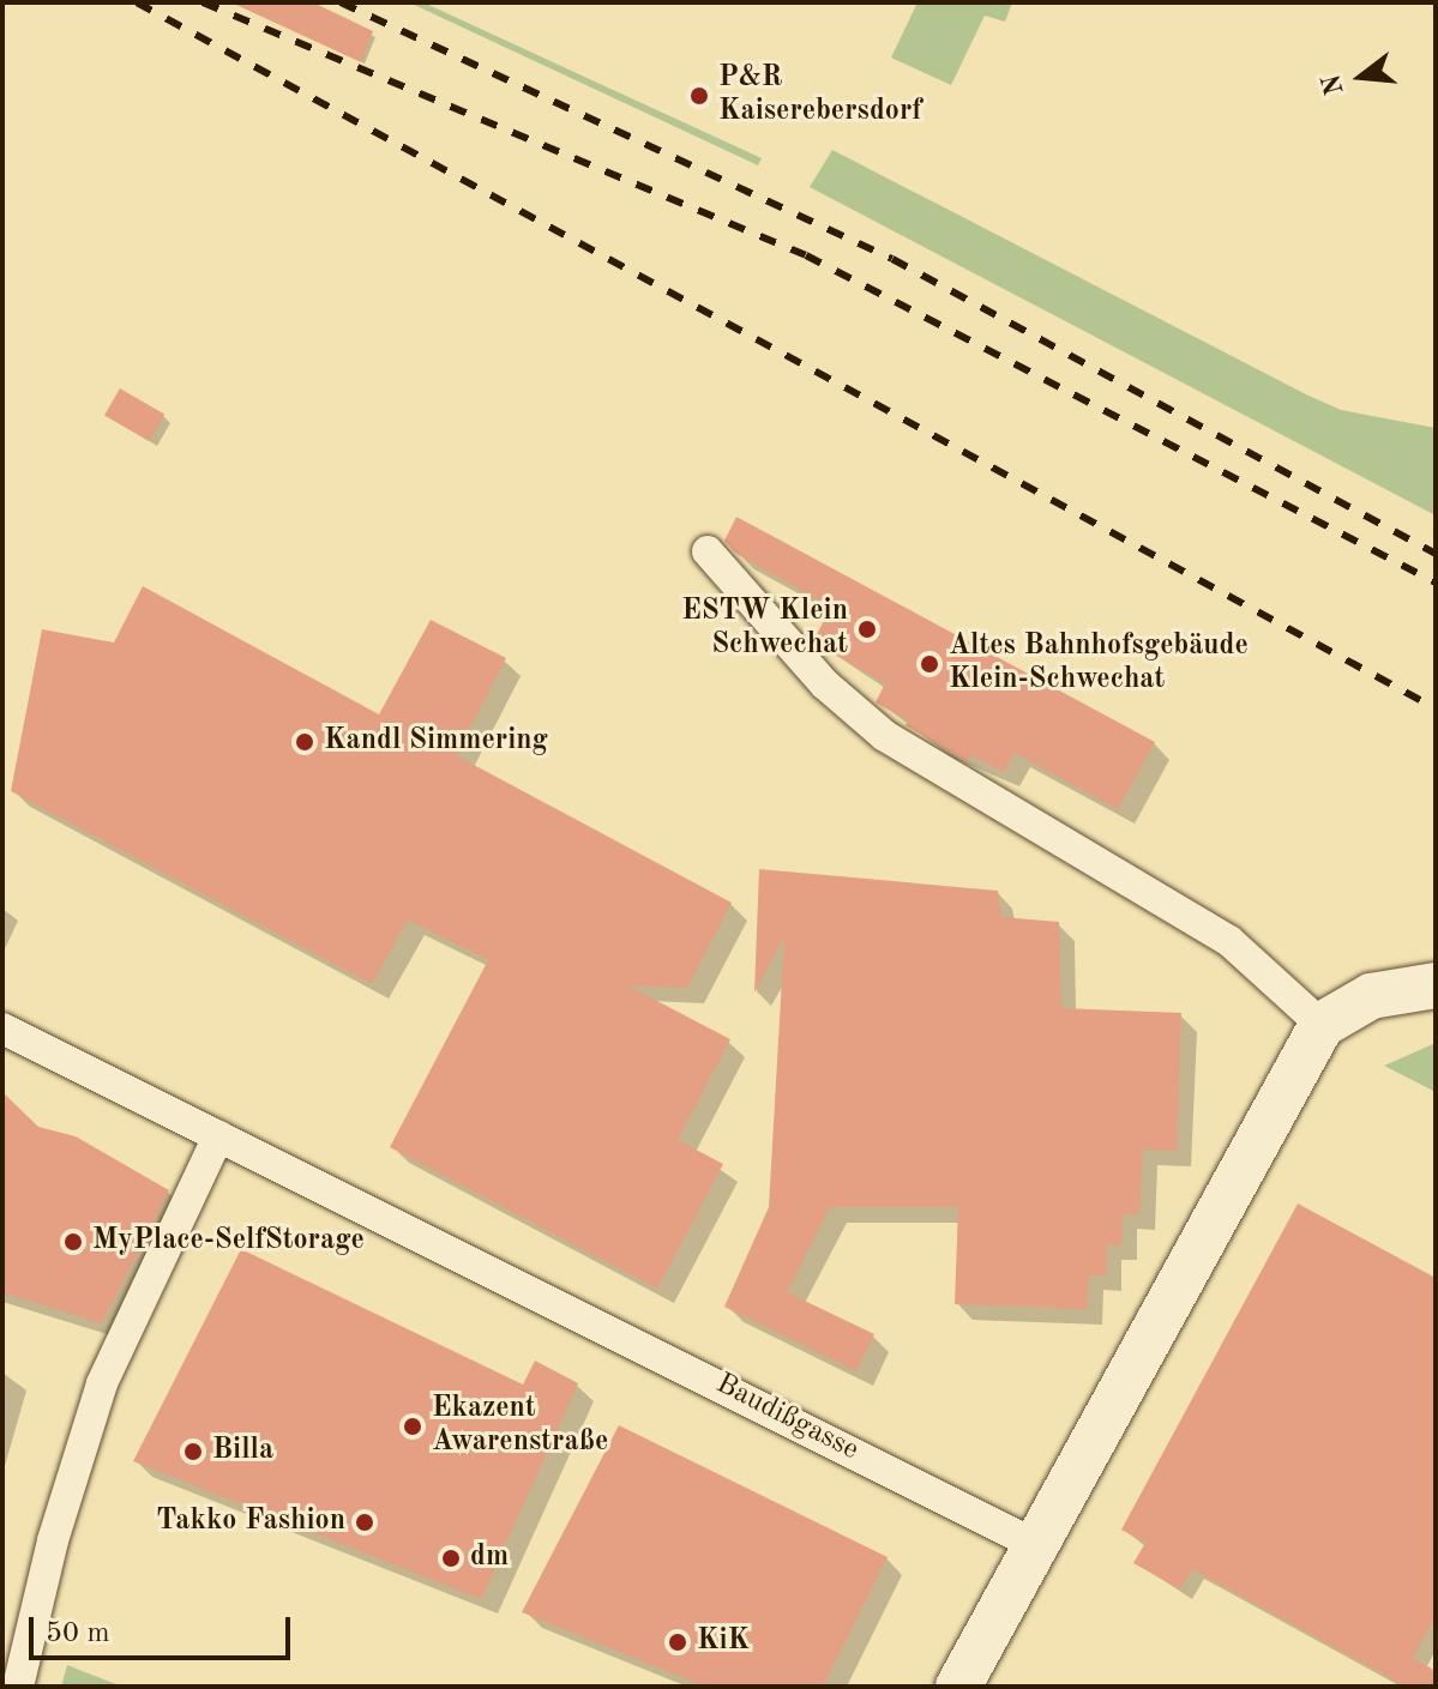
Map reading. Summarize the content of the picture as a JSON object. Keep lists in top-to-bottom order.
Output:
{
  "streets": {
    "street": ["Baudißgasse"]
  },
  "places": [
    "P&R Kaiserebersdorf",
    "ESTW Klein Schwechat",
    "Altes Bahnhofsgebäude Klein-Schwechat",
    "Kandl Simmering",
    "MyPlace-SelfStorage",
    "Ekazent Awarenstraße",
    "Billa",
    "Takko Fashion",
    "dm",
    "KiK"
  ],
  "scale_bar": "50 m",
  "north": "left"
}
